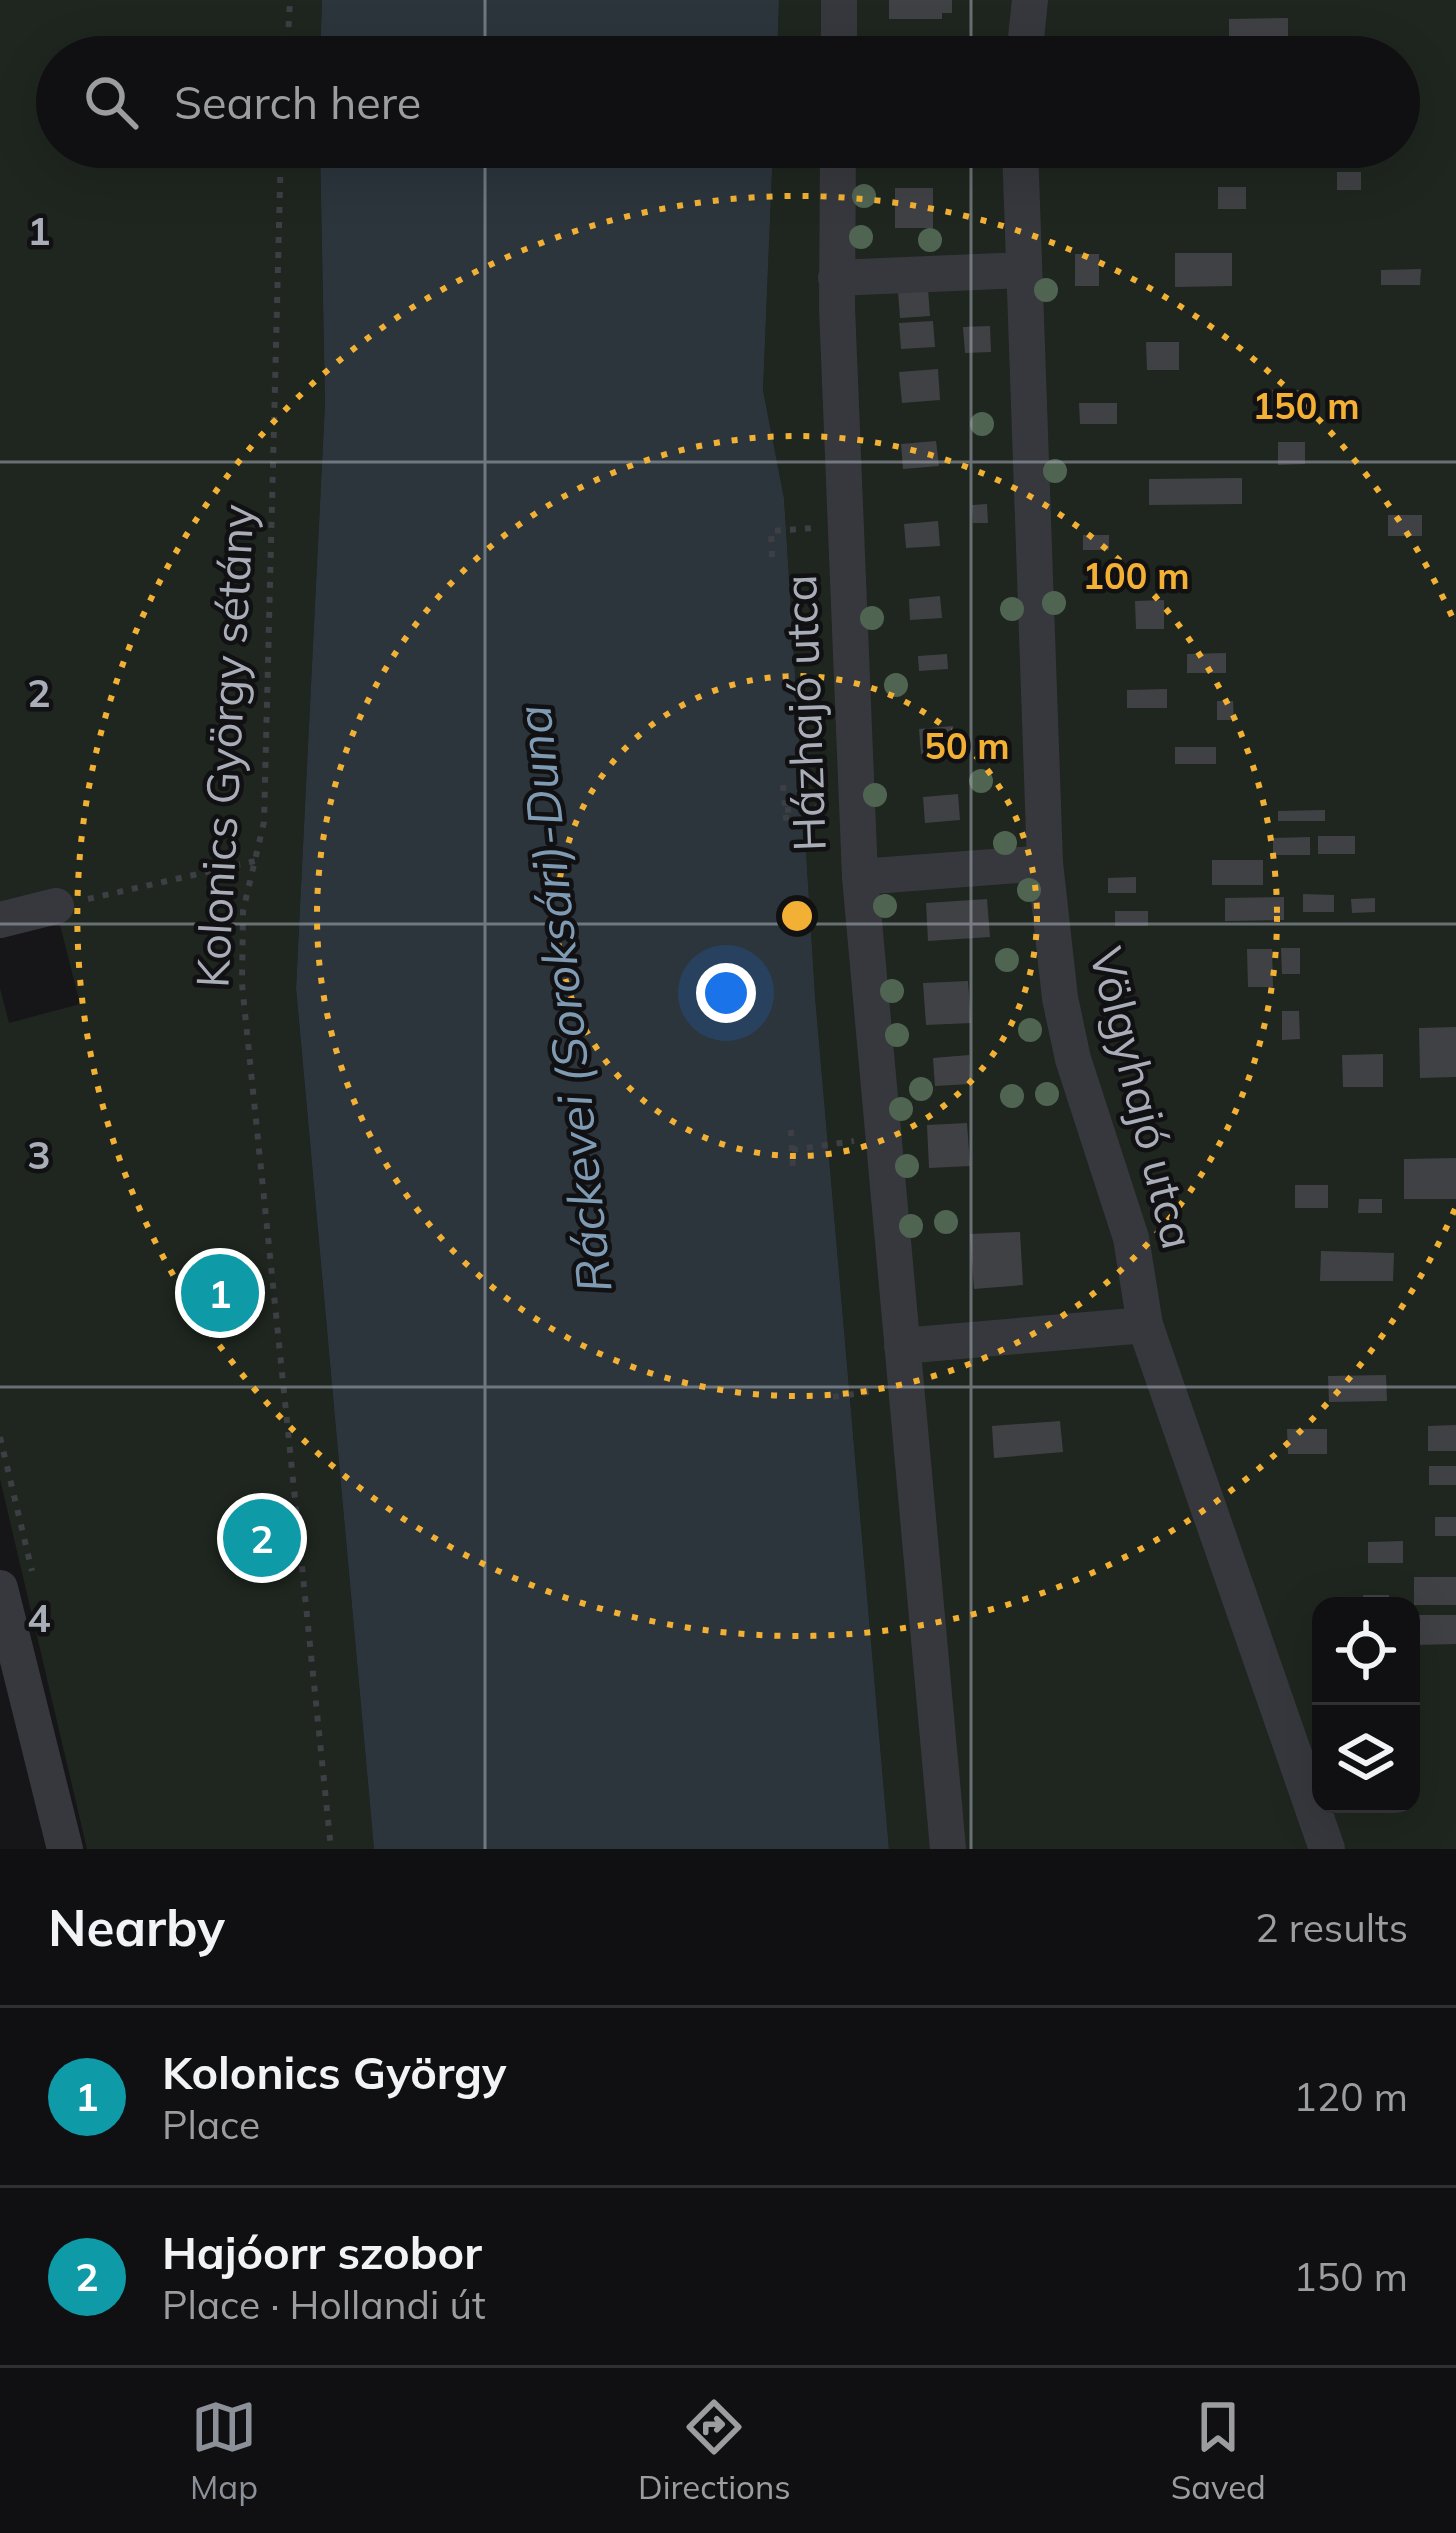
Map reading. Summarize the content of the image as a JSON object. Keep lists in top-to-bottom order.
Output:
{
  "streets": {
    "street": ["Házhajó utca", "Völgyhajó utca"],
    "path": ["Kolonics György sétány"]
  },
  "water": ["Ráckevei (Soroksári)-Duna"],
  "page": {
    "search": "Search here",
    "pins": ["1", "2"],
    "heading": ["Nearby", "2 results"],
    "list": [
      {
        "mark": "1",
        "name": "Kolonics György",
        "note": "Place",
        "value": "120 m"
      },
      {
        "mark": "2",
        "name": "Hajóorr szobor",
        "note": "Place · Hollandi út",
        "value": "150 m"
      }
    ],
    "nav": ["Map", "Directions", "Saved"]
  },
  "grid": {
    "rows": [
      "1",
      "2",
      "3",
      "4"
    ]
  },
  "rings": ["150 m", "100 m", "50 m"]
}
